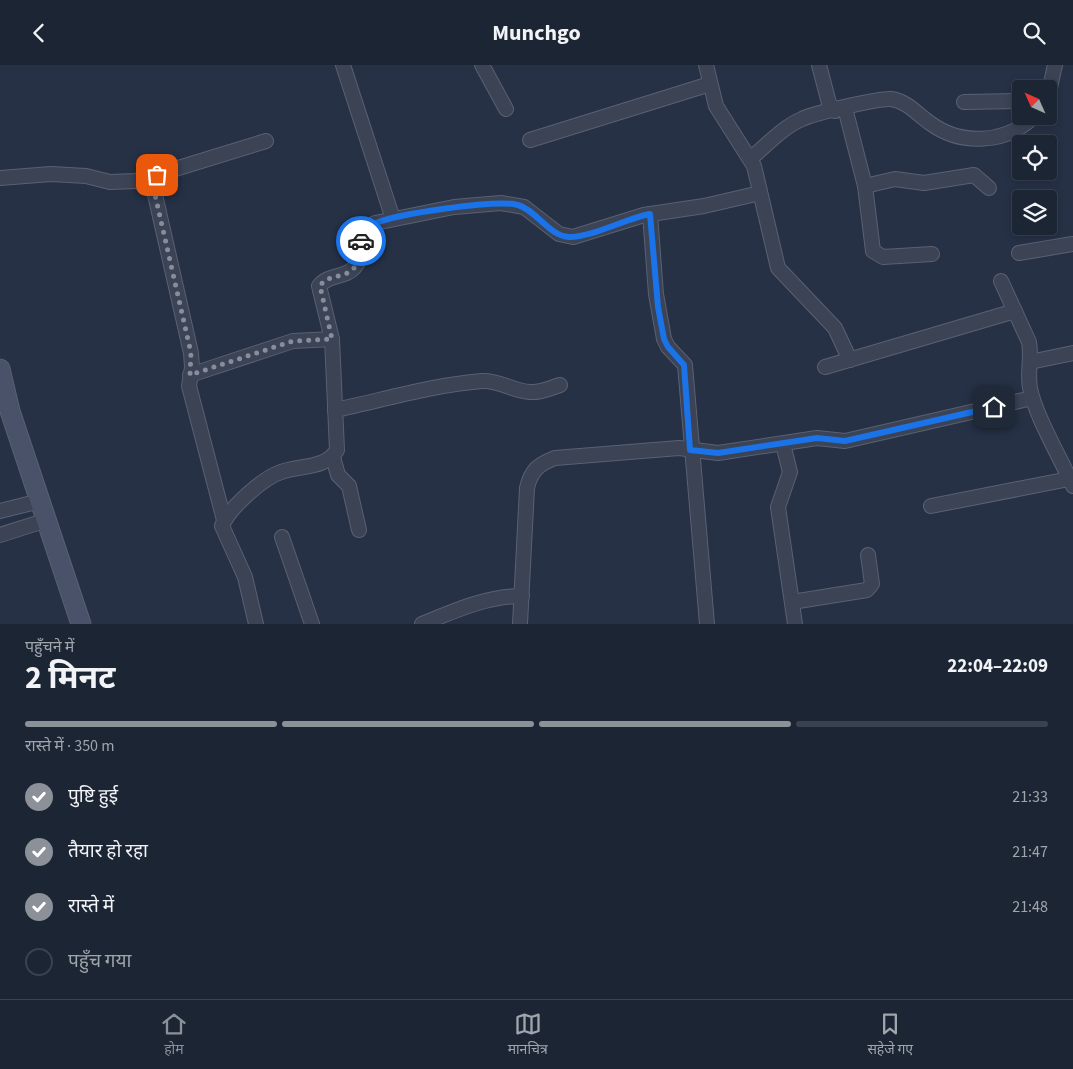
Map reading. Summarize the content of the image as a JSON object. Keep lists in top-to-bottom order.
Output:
{
  "north": "top left",
  "page": {
    "header": "Munchgo",
    "heading": ["2 मिनट", "पहुँचने में", "22:04–22:09"],
    "bar": "रास्ते में · 350 m",
    "list": [
      ["पुष्टि हुई", "21:33"],
      ["तैयार हो रहा", "21:47"],
      ["रास्ते में", "21:48"],
      "पहुँच गया"
    ],
    "tabs": ["होम", "मानचित्र", "सहेजे गए"]
  }
}
